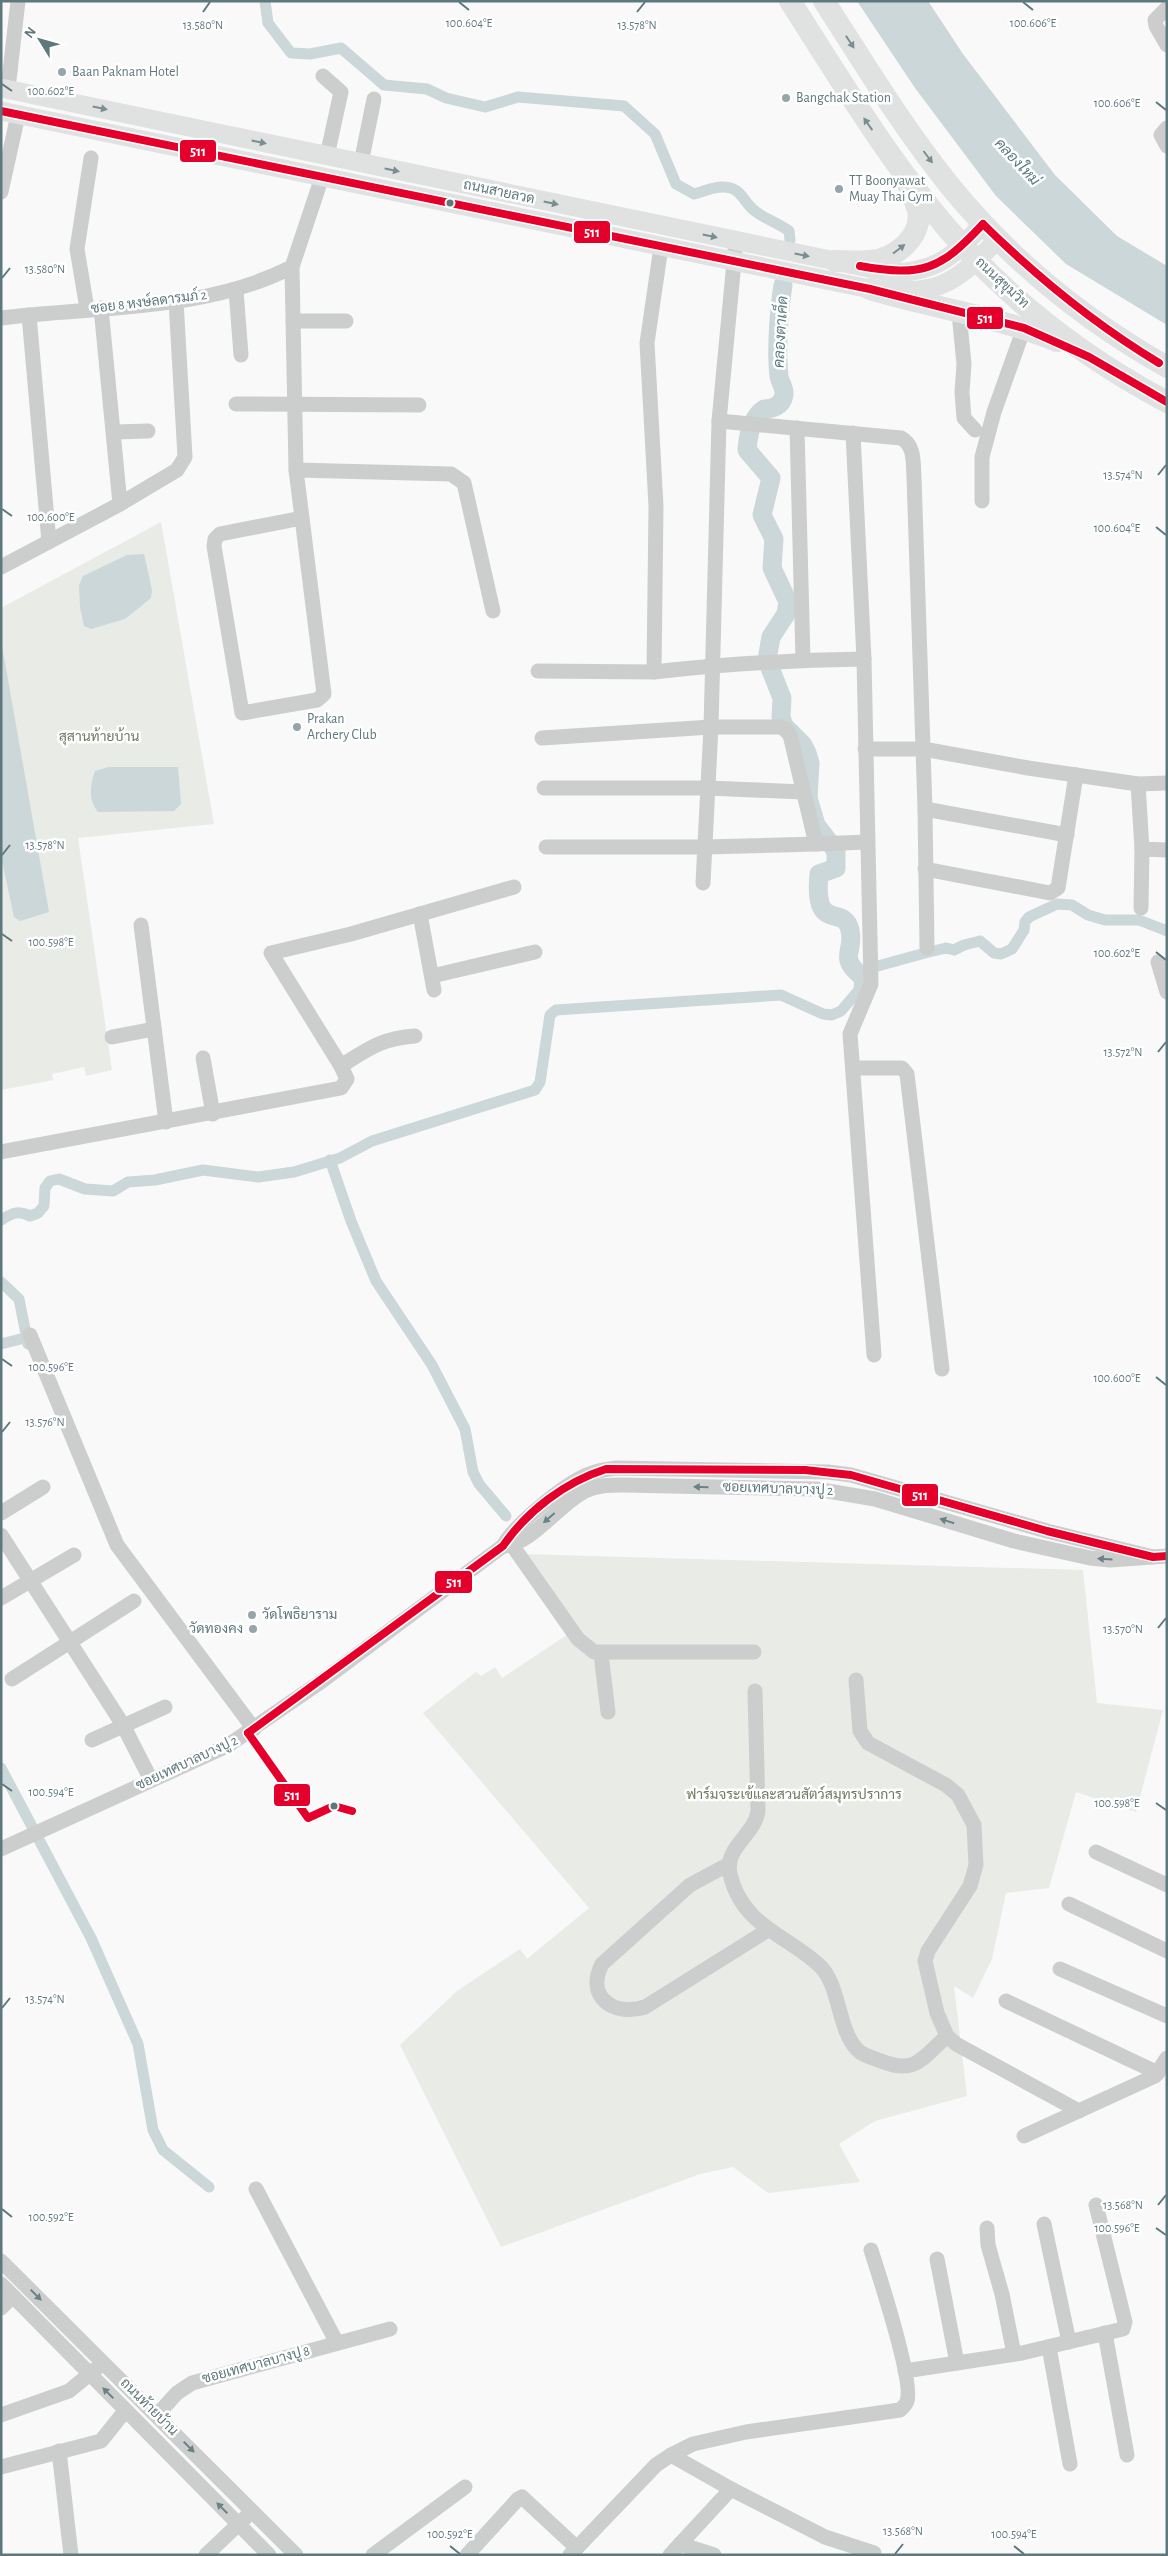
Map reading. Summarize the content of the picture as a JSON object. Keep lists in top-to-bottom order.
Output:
{
  "streets": {
    "highway": ["ถนนสุขุมวิท"],
    "main road": ["ถนนสายลวด"],
    "street": [
      "ซอย 8 หงษ์ลดารมภ์ 2",
      "ซอยเทศบาลบางปู 2",
      "ซอยเทศบาลบางปู 8",
      "ถนนท้ายบ้าน"
    ]
  },
  "crossings": [
    ["ถนนสายลวด", "ถนนสุขุมวิท"],
    ["ซอยเทศบาลบางปู 8", "ถนนท้ายบ้าน"]
  ],
  "water": ["คลองใหม่", "คลองตาเค็ด"],
  "parks": ["สุสานท้ายบ้าน", "ฟาร์มจระเข้และสวนสัตว์สมุทรปราการ"],
  "places": [
    "Baan Paknam Hotel",
    "Bangchak Station",
    "TT Boonyawat Muay Thai Gym",
    "Prakan Archery Club",
    "วัดโพธิยาราม",
    "วัดทองคง"
  ],
  "lines": ["transit line 511"],
  "north": "top left",
  "coordinates": [
    "100.604°E",
    "100.606°E",
    "13.580°N",
    "13.578°N",
    "100.602°E",
    "13.574°N",
    "100.600°E",
    "100.598°E",
    "13.572°N",
    "100.596°E",
    "13.576°N",
    "13.570°N",
    "100.594°E",
    "13.568°N",
    "100.592°E"
  ]
}
